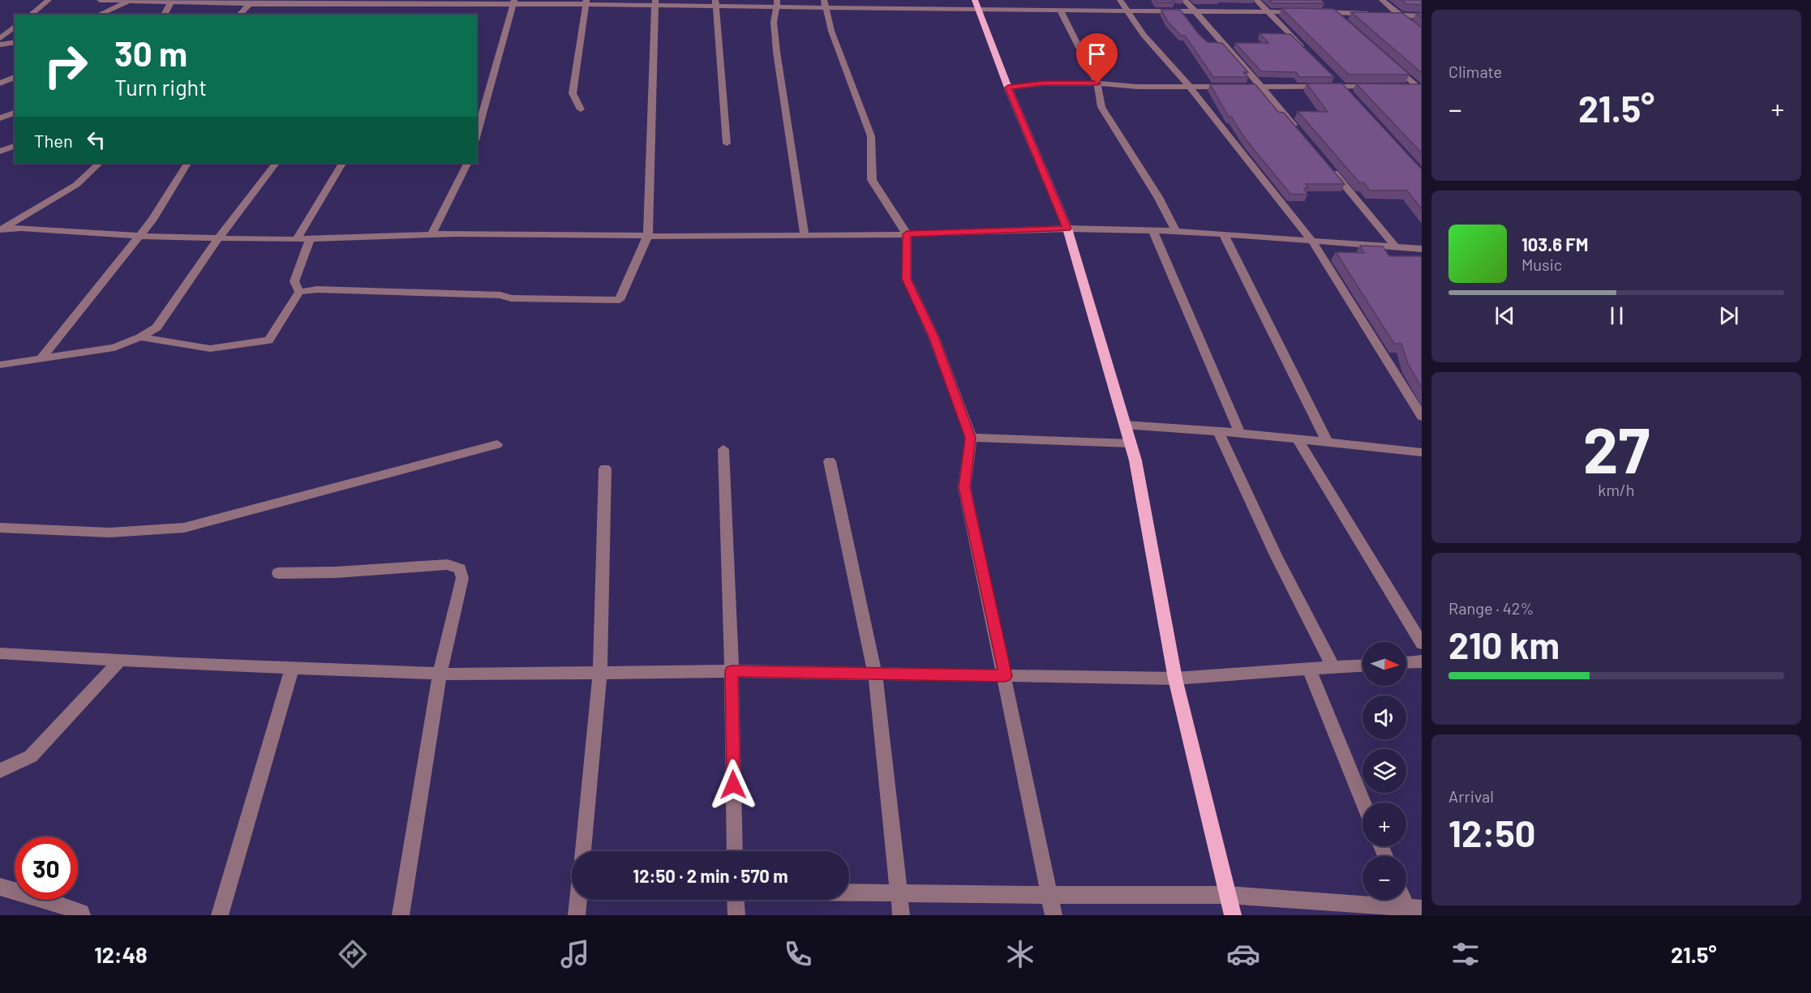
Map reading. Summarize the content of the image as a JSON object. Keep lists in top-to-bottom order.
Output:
{
  "north": "right",
  "page": {
    "tile": [
      "Climate",
      ["27", "km/h"],
      ["Range · 42%", "210 km"],
      ["Arrival", "12:50"]
    ],
    "turn": ["30 m", "Turn right"],
    "heat": ["−", "21.5°", "+"],
    "then": "Then",
    "song": ["103.6 FM", "Music"],
    "map_buttons": ["+", "−"],
    "limit": "30",
    "trip": "12:50 · 2 min · 570 m",
    "tabs": ["12:48", "21.5°"]
  }
}
